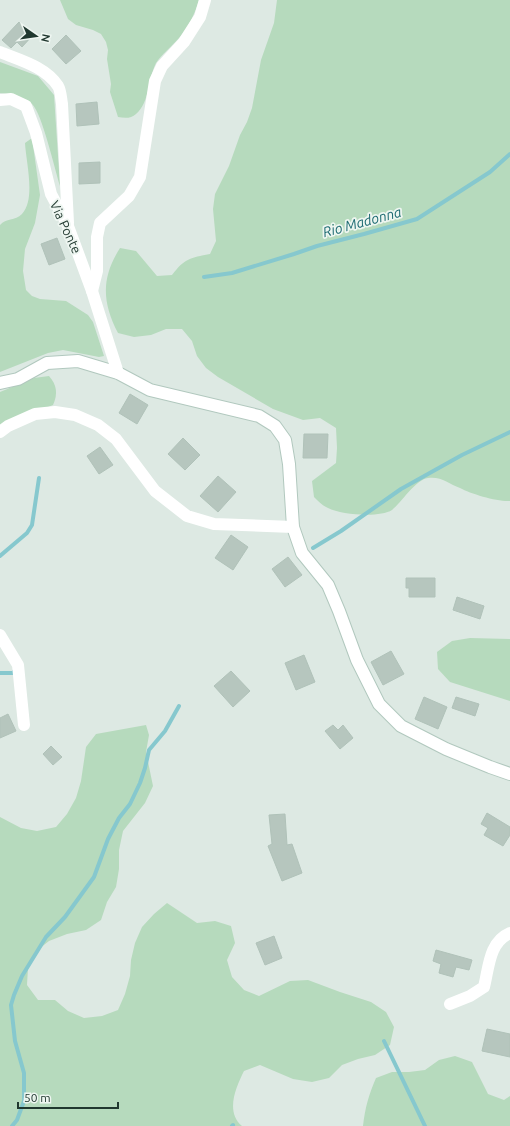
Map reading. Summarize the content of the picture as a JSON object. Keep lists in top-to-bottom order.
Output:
{
  "streets": {
    "street": ["Via Ponte"]
  },
  "water": ["Rio Madonna"],
  "scale_bar": "50 m",
  "north": "right"
}
